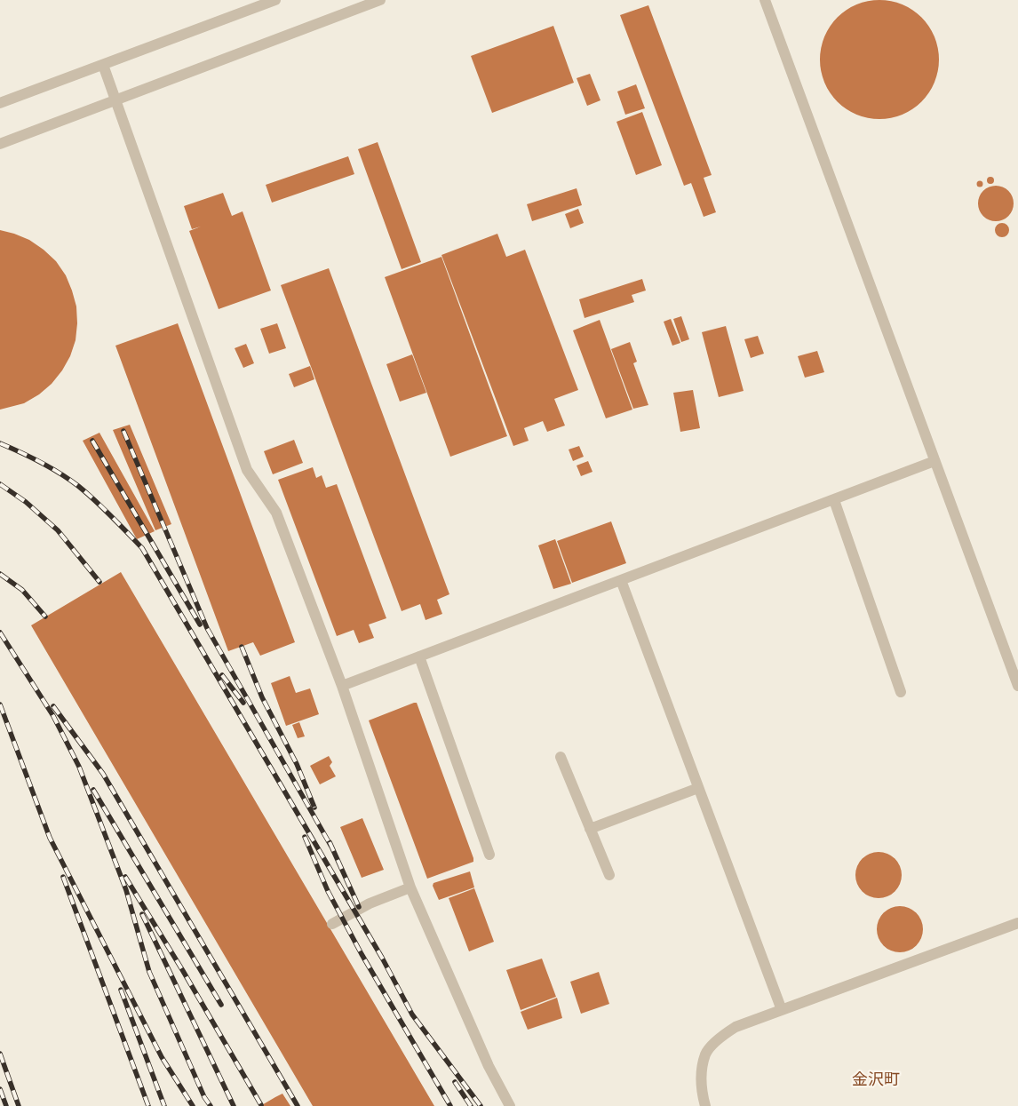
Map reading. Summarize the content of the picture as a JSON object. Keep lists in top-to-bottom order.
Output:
{
  "districts": ["金沢町"]
}
